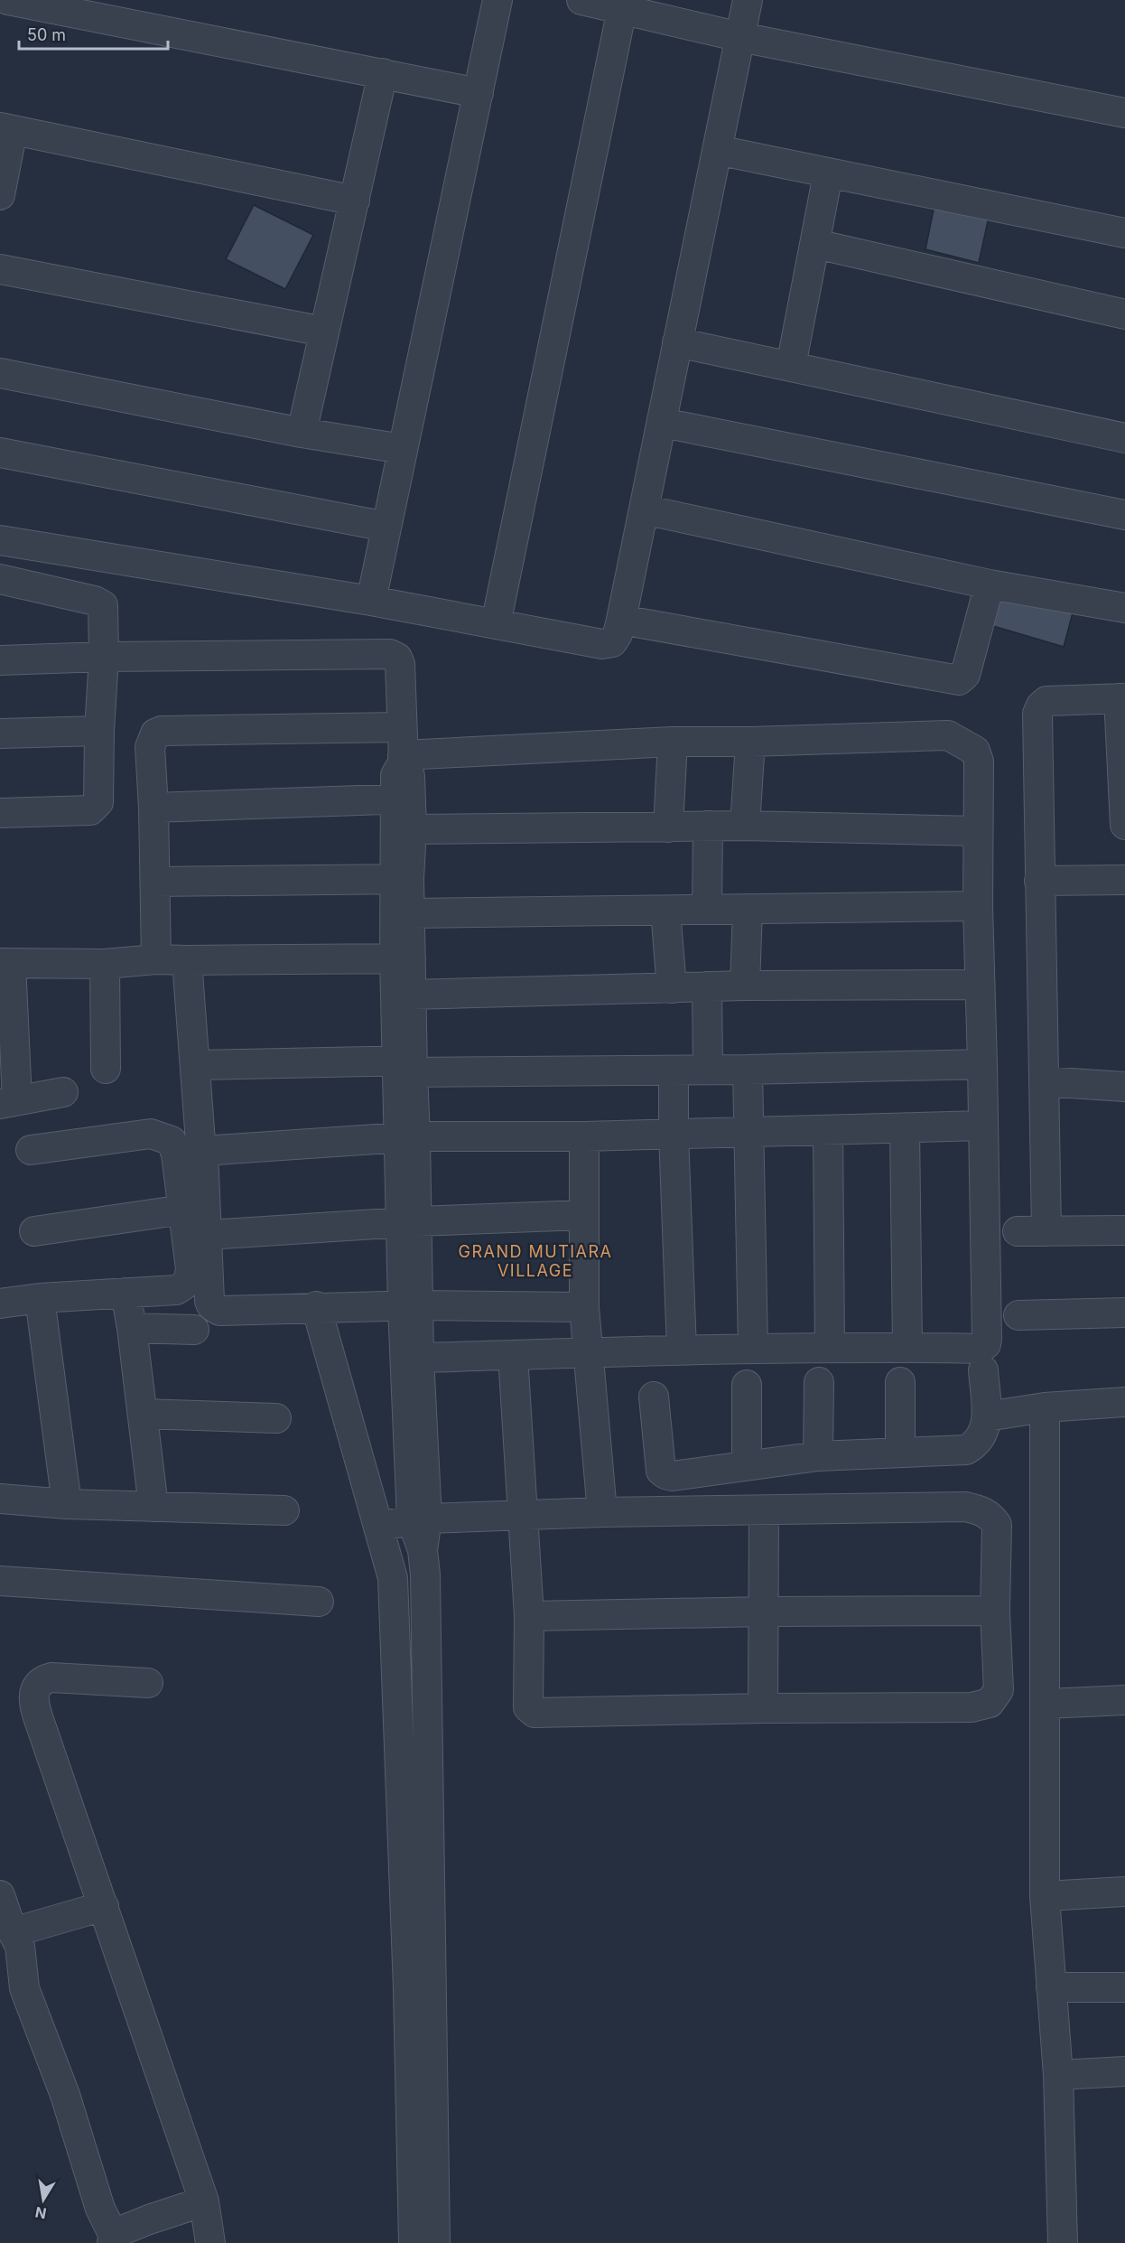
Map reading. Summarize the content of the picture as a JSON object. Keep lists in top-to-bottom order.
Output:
{
  "districts": ["GRAND MUTIARA VILLAGE"],
  "scale_bar": "50 m",
  "north": "bottom"
}
